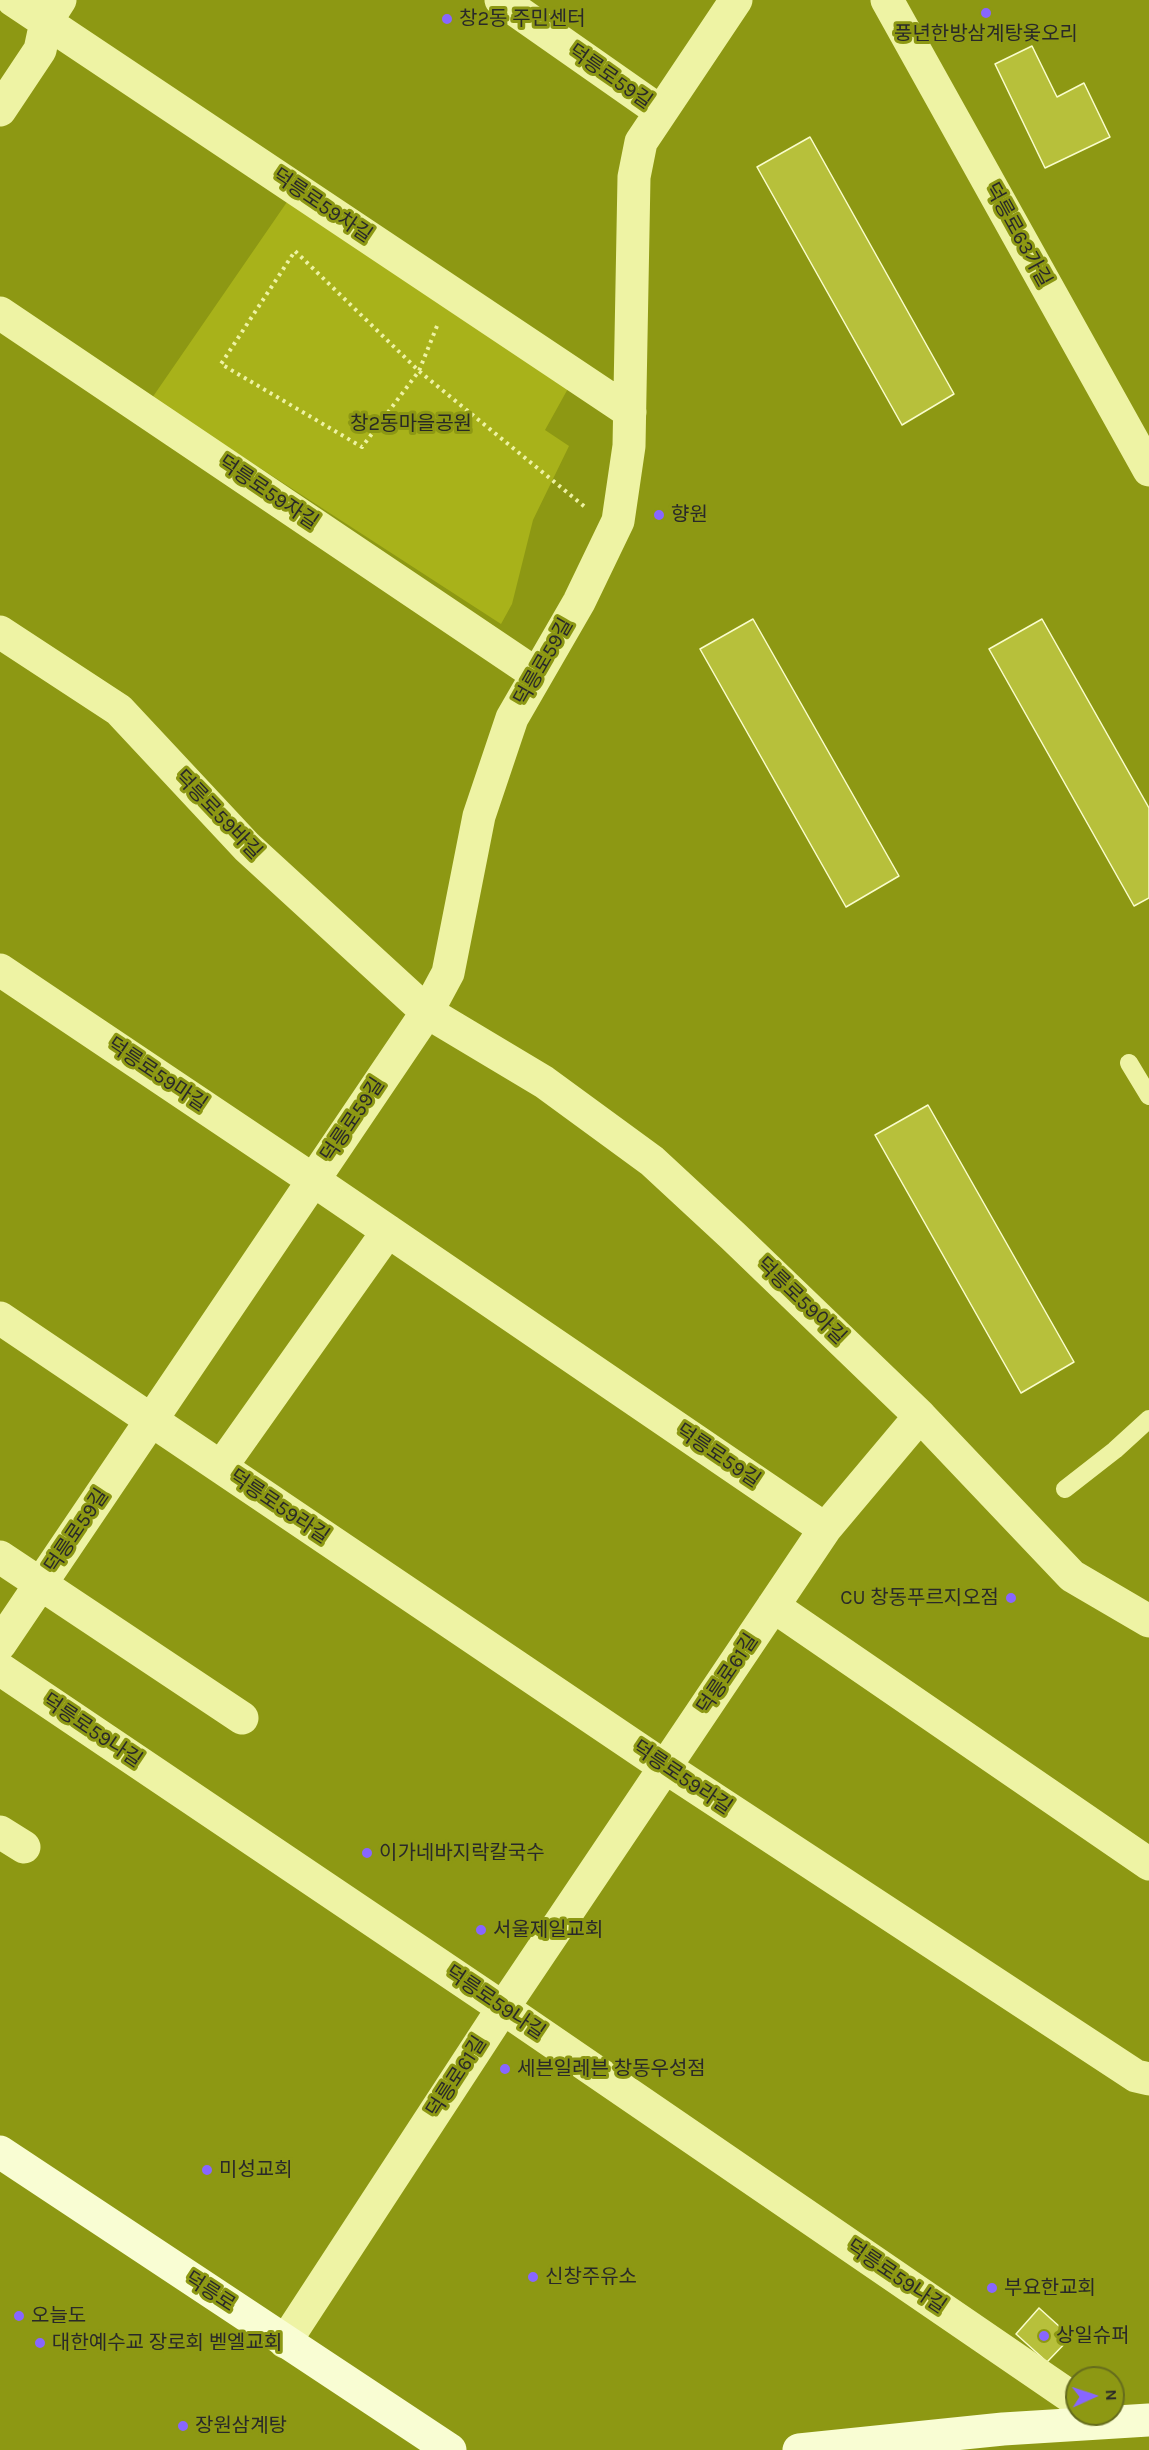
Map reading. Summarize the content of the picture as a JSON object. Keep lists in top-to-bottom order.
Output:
{
  "streets": {
    "main road": ["덕릉로"],
    "street": [
      "덕릉로59길",
      "덕릉로59차길",
      "덕릉로63가길",
      "덕릉로59자길",
      "덕릉로59바길",
      "덕릉로59마길",
      "덕릉로59아길",
      "덕릉로59라길",
      "덕릉로61길",
      "덕릉로59나길"
    ]
  },
  "crossings": [
    ["덕릉로59길", "덕릉로59차길"],
    ["덕릉로59길", "덕릉로59자길"],
    ["덕릉로59길", "덕릉로59바길"],
    ["덕릉로59길", "덕릉로59마길"],
    ["덕릉로59길", "덕릉로59아길"],
    ["덕릉로59길", "덕릉로59라길"],
    ["덕릉로59길", "덕릉로61길"],
    ["덕릉로59바길", "덕릉로59아길"],
    ["덕릉로59아길", "덕릉로61길"],
    ["덕릉로59라길", "덕릉로61길"],
    ["덕릉로61길", "덕릉로59나길"],
    ["덕릉로61길", "덕릉로"]
  ],
  "parks": ["창2동마을공원"],
  "places": [
    "풍년한방삼계탕옻오리",
    "창2동 주민센터",
    "향원",
    "CU 창동푸르지오점",
    "이가네바지락칼국수",
    "서울제일교회",
    "세븐일레븐 창동우성점",
    "미성교회",
    "신창주유소",
    "부요한교회",
    "오늘도",
    "상일슈퍼",
    "대한예수교 장로회 벧엘교회",
    "장원삼계탕"
  ],
  "north": "right"
}
